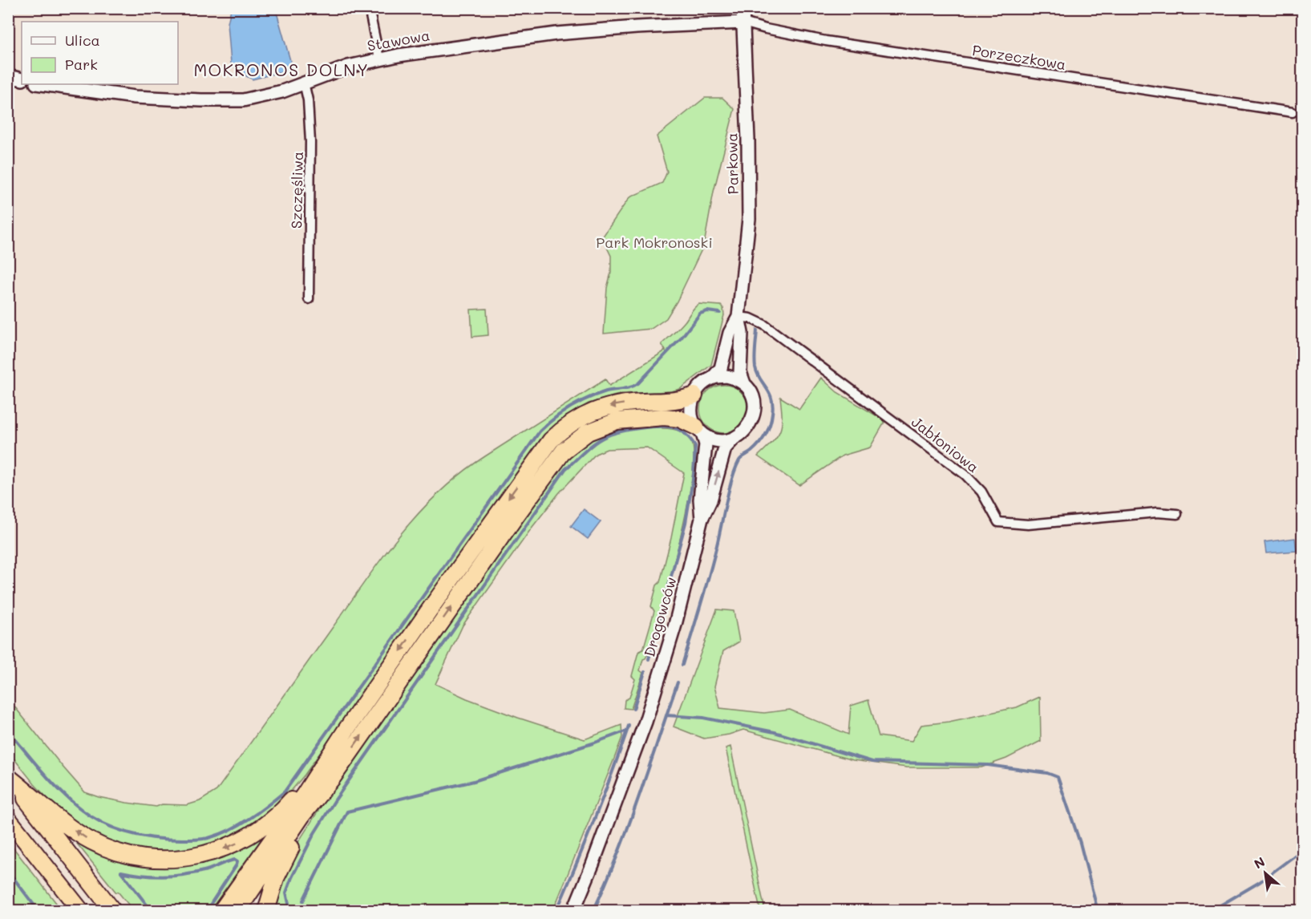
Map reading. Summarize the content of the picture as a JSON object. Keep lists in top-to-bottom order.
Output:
{
  "streets": {
    "main road": ["Stawowa", "Parkowa", "Drogowców"],
    "street": ["Porzeczkowa", "Szczęśliwa", "Jabłoniowa"]
  },
  "crossings": [
    ["Stawowa", "Porzeczkowa"],
    ["Stawowa", "Parkowa"],
    ["Stawowa", "Szczęśliwa"],
    ["Porzeczkowa", "Parkowa"],
    ["Parkowa", "Jabłoniowa"],
    ["Parkowa", "Drogowców"]
  ],
  "districts": ["MOKRONOS DOLNY"],
  "parks": ["Park Mokronoski"],
  "legend": ["Ulica", "Park"],
  "north": "top left"
}
